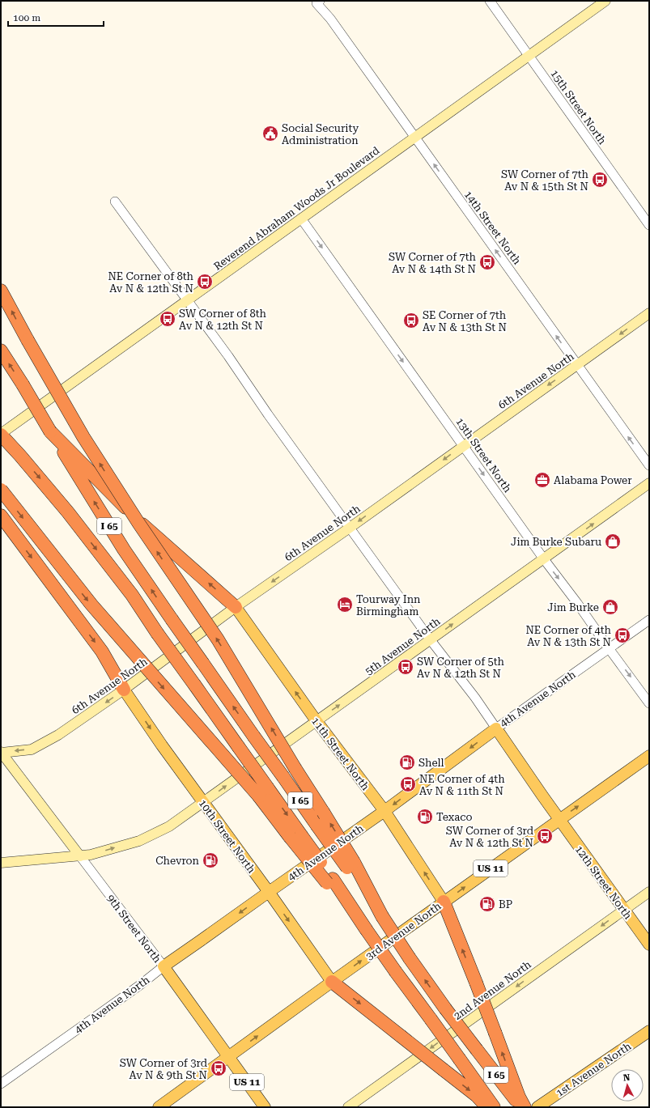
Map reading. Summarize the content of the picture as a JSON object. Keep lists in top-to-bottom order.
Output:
{
  "streets": {
    "highway": ["I 65"],
    "main road": [
      "Reverend Abraham Woods Jr Boulevard",
      "6th Avenue North",
      "5th Avenue North",
      "4th Avenue North",
      "11th Street North",
      "10th Street North",
      "US 11",
      "12th Street North",
      "9th Street North",
      "3rd Avenue North",
      "2nd Avenue North",
      "1st Avenue North"
    ],
    "street": ["15th Street North", "14th Street North", "13th Street North"]
  },
  "crossings": [
    ["15th Street North", "Reverend Abraham Woods Jr Boulevard"],
    ["Reverend Abraham Woods Jr Boulevard", "14th Street North"],
    ["Reverend Abraham Woods Jr Boulevard", "13th Street North"],
    ["Reverend Abraham Woods Jr Boulevard", "I 65"],
    ["14th Street North", "6th Avenue North"],
    ["6th Avenue North", "13th Street North"],
    ["6th Avenue North", "11th Street North"],
    ["6th Avenue North", "10th Street North"],
    ["6th Avenue North", "9th Street North"],
    ["13th Street North", "5th Avenue North"],
    ["13th Street North", "4th Avenue North"],
    ["5th Avenue North", "11th Street North"],
    ["5th Avenue North", "10th Street North"],
    ["5th Avenue North", "9th Street North"],
    ["4th Avenue North", "11th Street North"],
    ["4th Avenue North", "10th Street North"],
    ["4th Avenue North", "12th Street North"],
    ["4th Avenue North", "9th Street North"],
    ["11th Street North", "3rd Avenue North"],
    ["10th Street North", "3rd Avenue North"],
    ["12th Street North", "3rd Avenue North"],
    ["12th Street North", "2nd Avenue North"],
    ["9th Street North", "3rd Avenue North"]
  ],
  "one_way": [
    "14th Street North",
    "6th Avenue North",
    "13th Street North",
    "5th Avenue North",
    "11th Street North",
    "10th Street North",
    "3rd Avenue North",
    "2nd Avenue North"
  ],
  "places": {
    "public building": ["Social Security Administration"],
    "bus stop": [
      "SW Corner of 7th Av N & 15th St N",
      "SW Corner of 7th Av N & 14th St N",
      "NE Corner of 8th Av N & 12th St N",
      "SW Corner of 8th Av N & 12th St N",
      "SE Corner of 7th Av N & 13th St N",
      "NE Corner of 4th Av N & 13th St N",
      "SW Corner of 5th Av N & 12th St N",
      "NE Corner of 4th Av N & 11th St N",
      "SW Corner of 3rd Av N & 12th St N",
      "SW Corner of 3rd Av N & 9th St N"
    ],
    "office": ["Alabama Power"],
    "shop": ["Jim Burke Subaru", "Jim Burke"],
    "hotel": ["Tourway Inn Birmingham"],
    "fuel station": [
      "Shell",
      "Texaco",
      "Chevron",
      "BP"
    ]
  },
  "scale_bar": "100 m",
  "north": "top"
}
